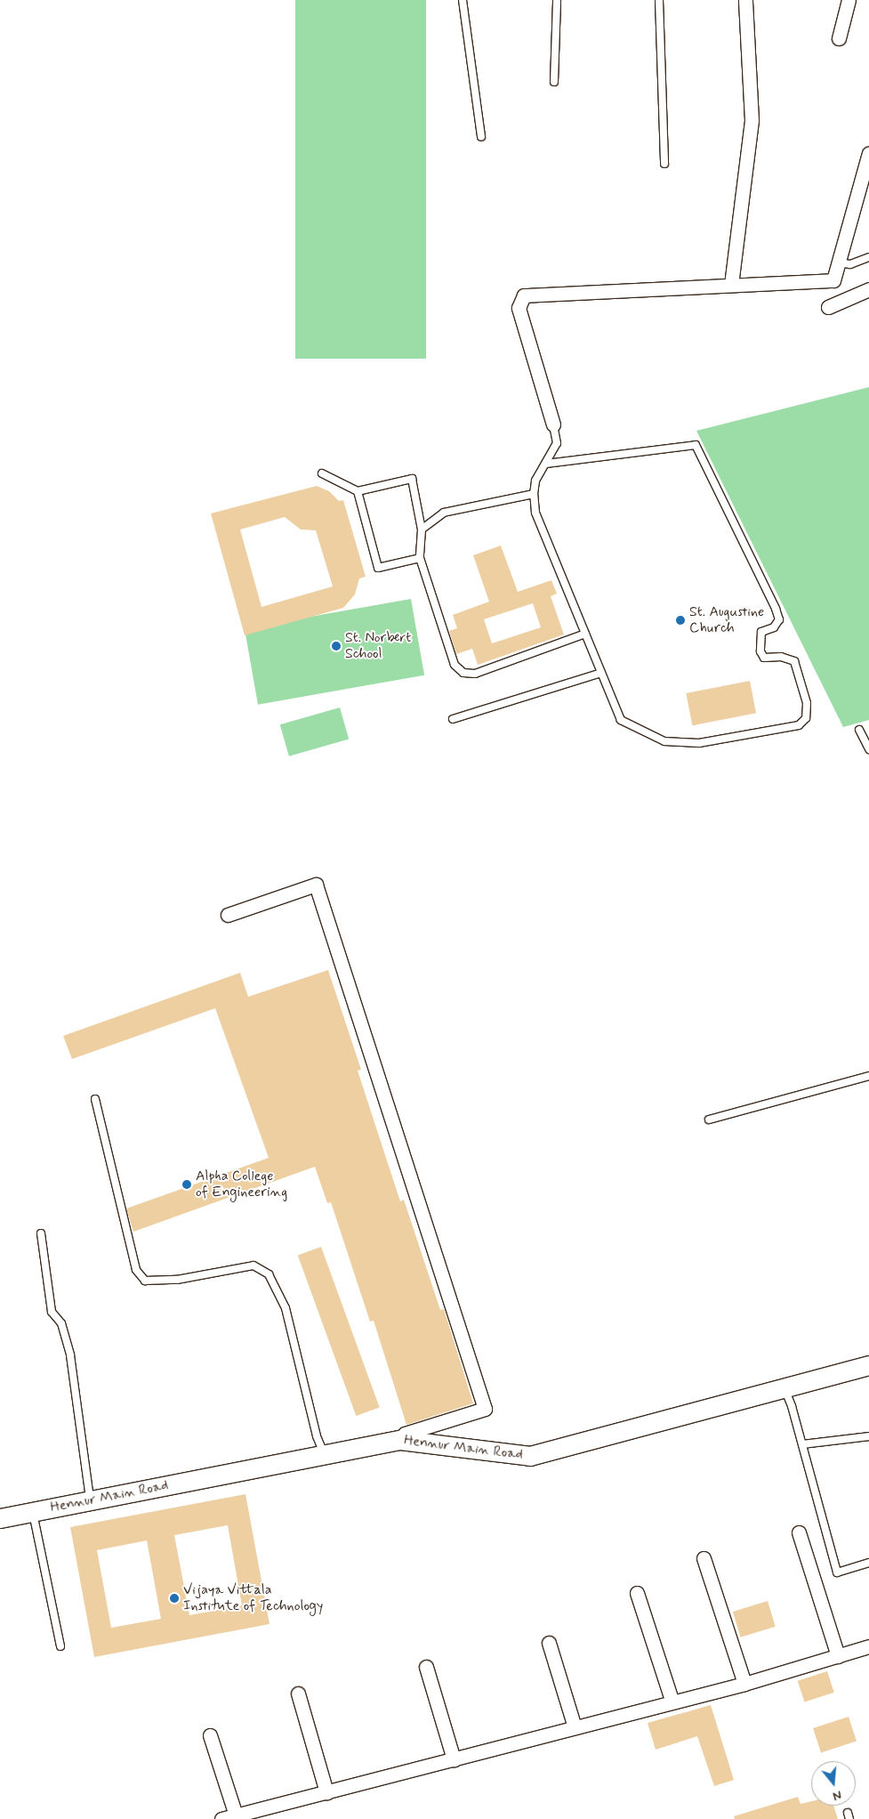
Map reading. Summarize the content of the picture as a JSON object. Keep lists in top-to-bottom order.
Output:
{
  "streets": {
    "main road": ["Hennur Main Road"]
  },
  "places": [
    "St. Augustine Church",
    "St. Norbert School",
    "Alpha College of Engineering",
    "Vijaya Vittala Institute of Technology"
  ],
  "north": "bottom"
}
